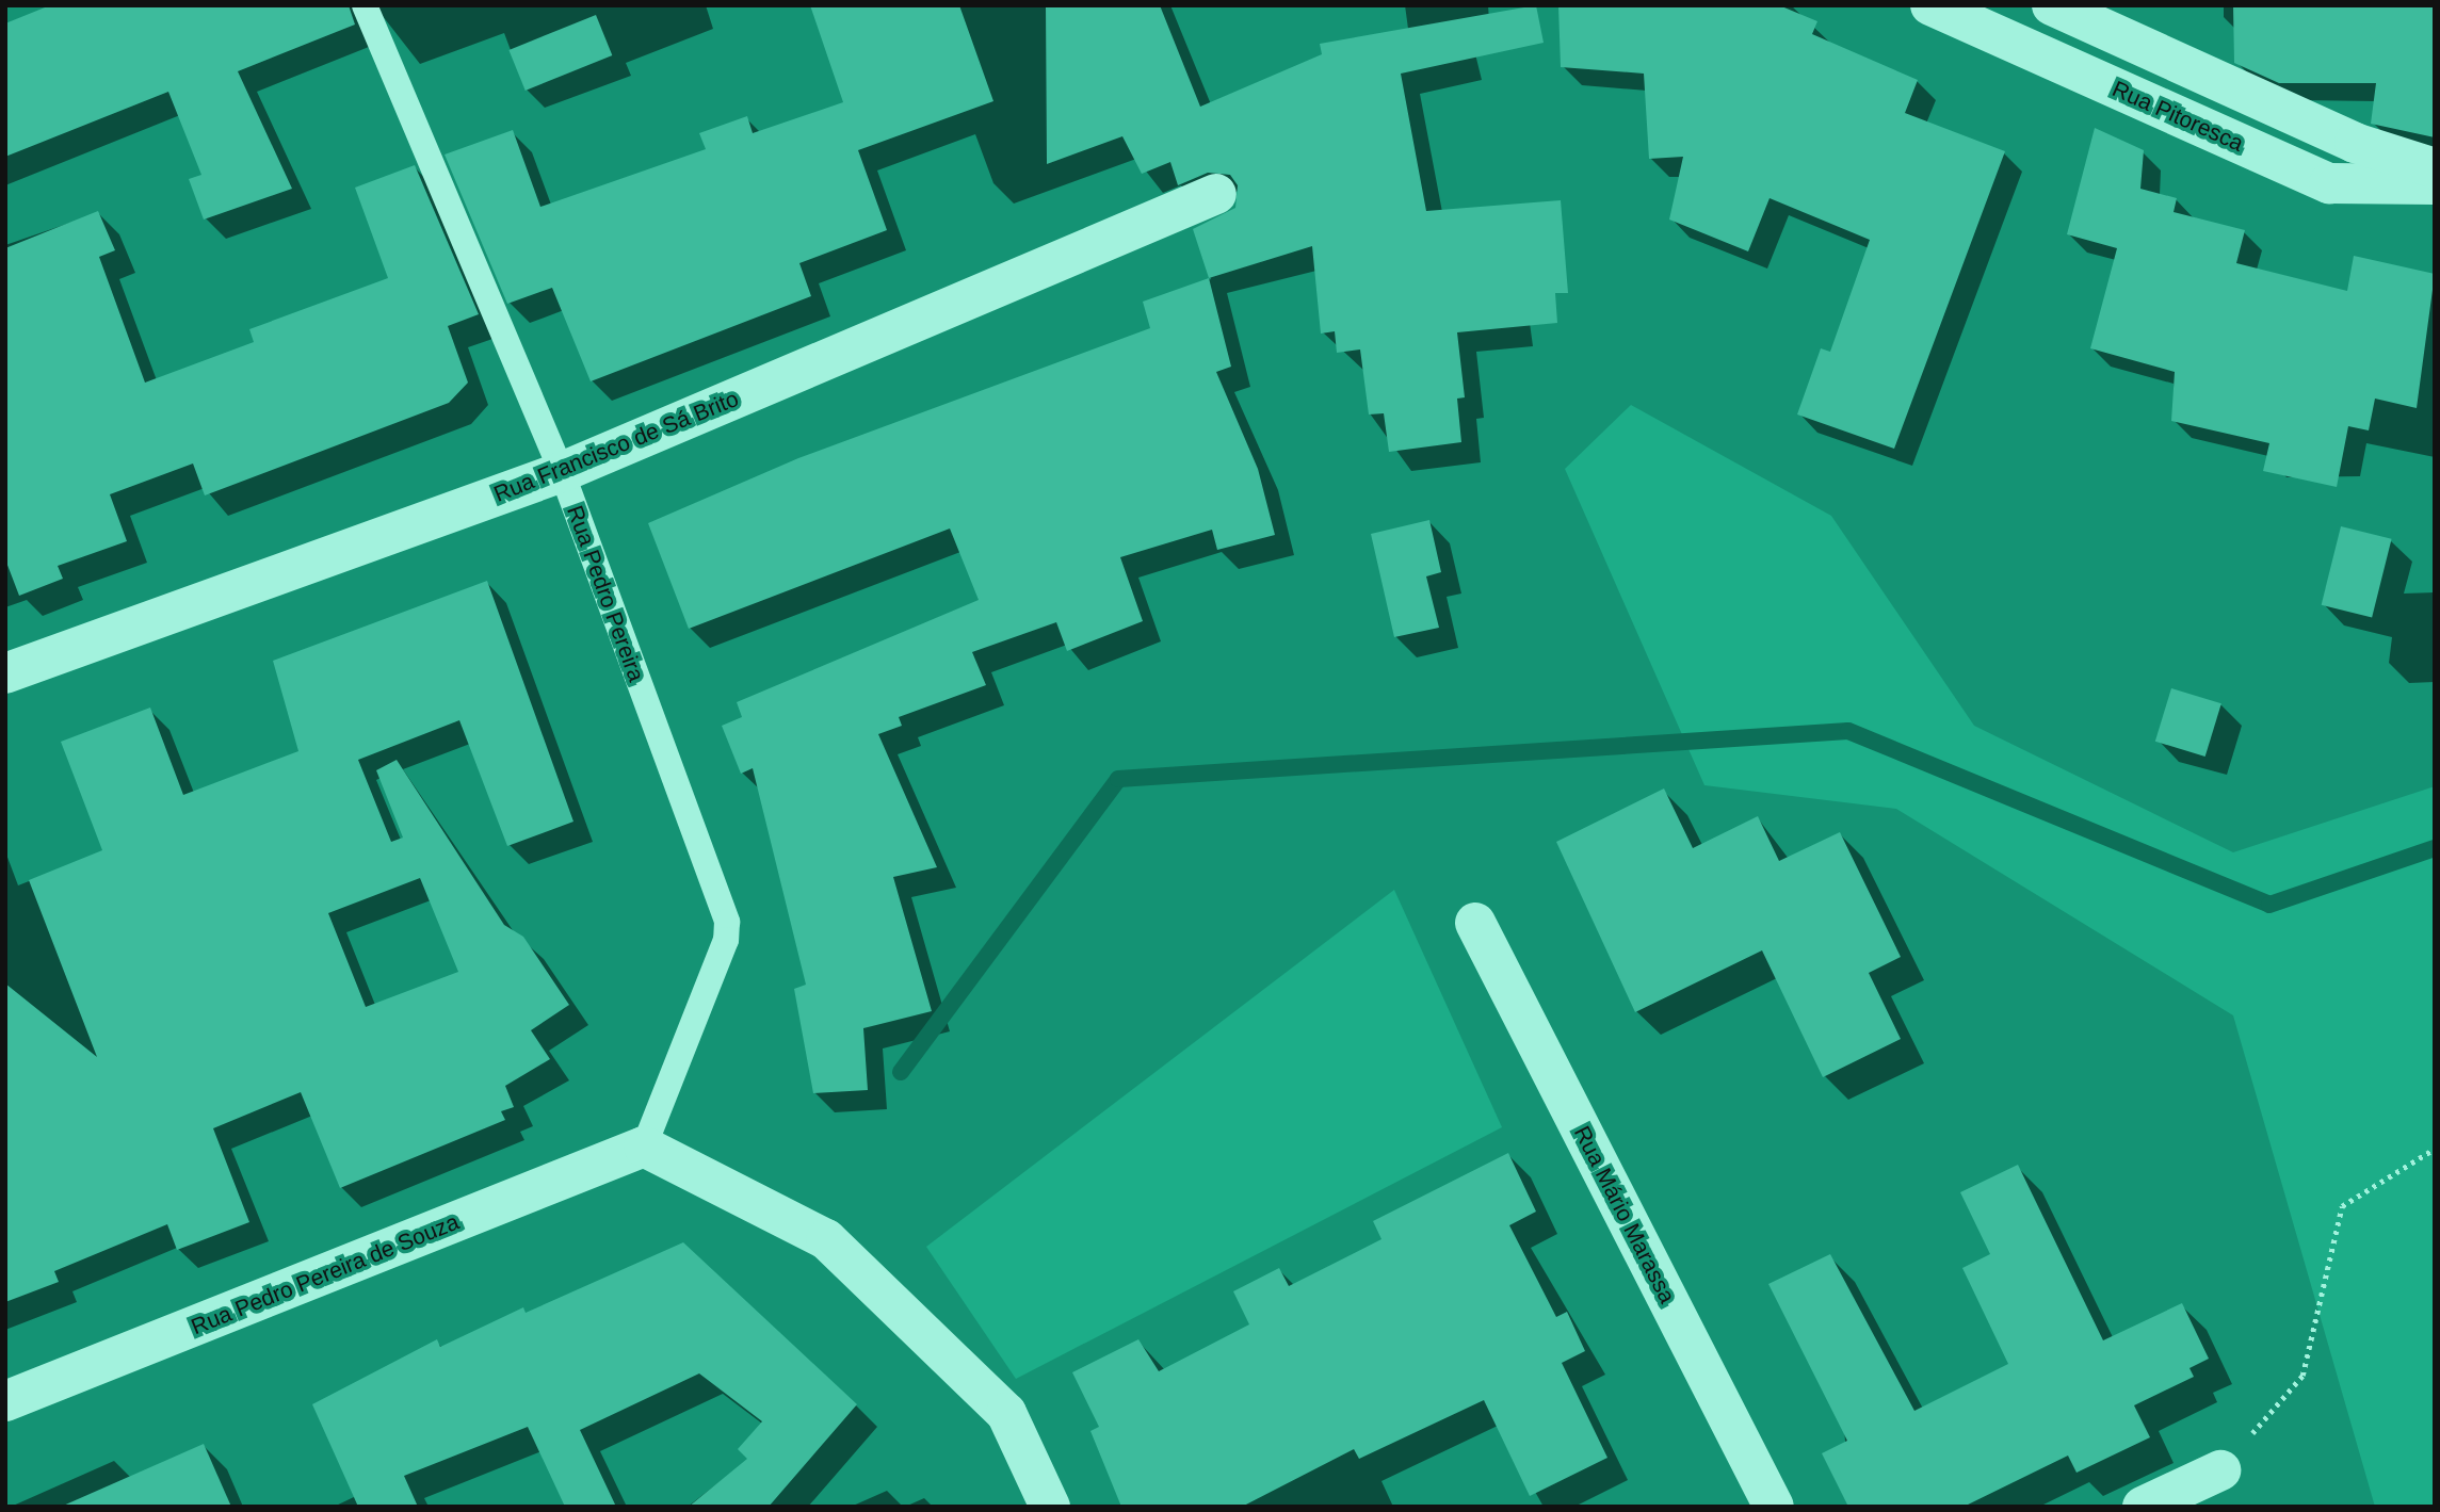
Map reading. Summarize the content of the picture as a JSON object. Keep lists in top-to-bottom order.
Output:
{
  "streets": {
    "street": [
      "Rua Pitoresca",
      "Rua Francisco de Sá Brito",
      "Rua Mário Marassa",
      "Rua Pedro Pereira de Souza"
    ],
    "lane": ["Rua Pedro Pereira"]
  },
  "crossings": [
    ["Rua Francisco de Sá Brito", "Rua Pedro Pereira"],
    ["Rua Pedro Pereira", "Rua Pedro Pereira de Souza"]
  ]
}
